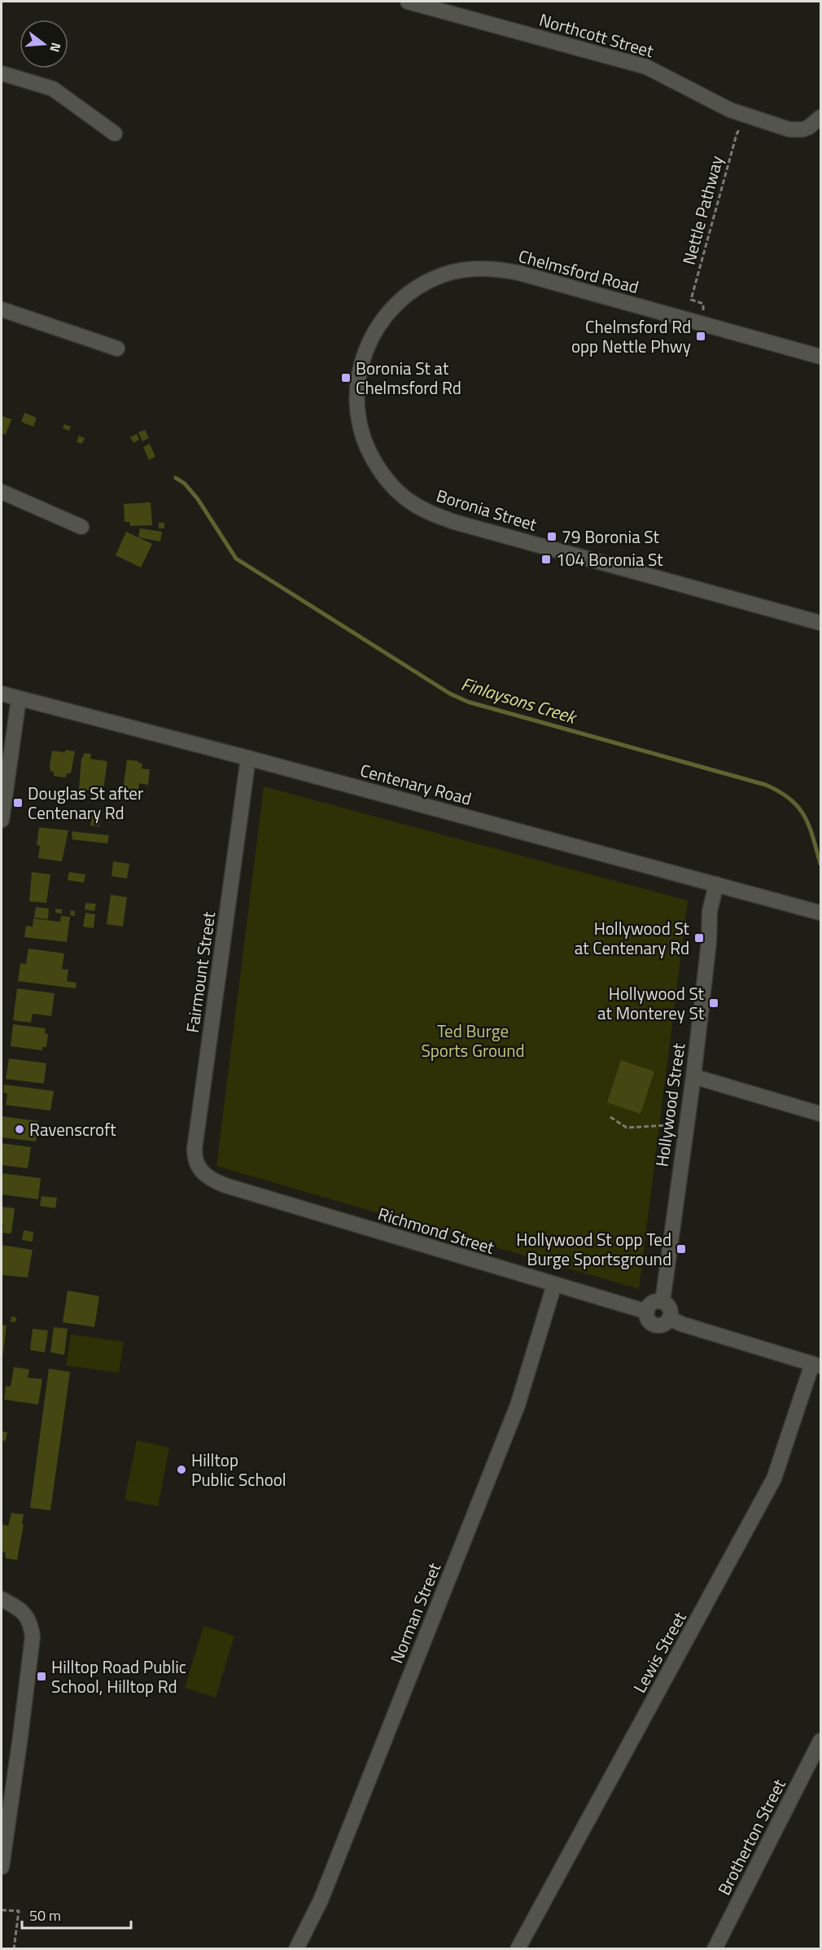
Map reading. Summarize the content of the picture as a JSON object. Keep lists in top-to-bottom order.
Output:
{
  "streets": {
    "street": [
      "Northcott Street",
      "Chelmsford Road",
      "Boronia Street",
      "Centenary Road",
      "Fairmount Street",
      "Hollywood Street",
      "Richmond Street",
      "Norman Street",
      "Lewis Street",
      "Brotherton Street"
    ],
    "path": ["Nettle Pathway"]
  },
  "crossings": [
    ["Nettle Pathway", "Chelmsford Road"],
    ["Chelmsford Road", "Boronia Street"],
    ["Centenary Road", "Fairmount Street"],
    ["Centenary Road", "Hollywood Street"],
    ["Fairmount Street", "Richmond Street"],
    ["Hollywood Street", "Richmond Street"],
    ["Richmond Street", "Norman Street"]
  ],
  "water": ["Finlaysons Creek"],
  "parks": ["Ted Burge Sports Ground"],
  "places": {
    "transit": [
      "Chelmsford Rd opp Nettle Phwy",
      "Boronia St at Chelmsford Rd",
      "79 Boronia St",
      "104 Boronia St",
      "Douglas St after Centenary Rd",
      "Hollywood St at Centenary Rd",
      "Hollywood St at Monterey St",
      "Hollywood St opp Ted Burge Sportsground",
      "Hilltop Road Public School, Hilltop Rd"
    ],
    "other": ["Ravenscroft", "Hilltop Public School"]
  },
  "scale_bar": "50 m",
  "north": "right"
}
